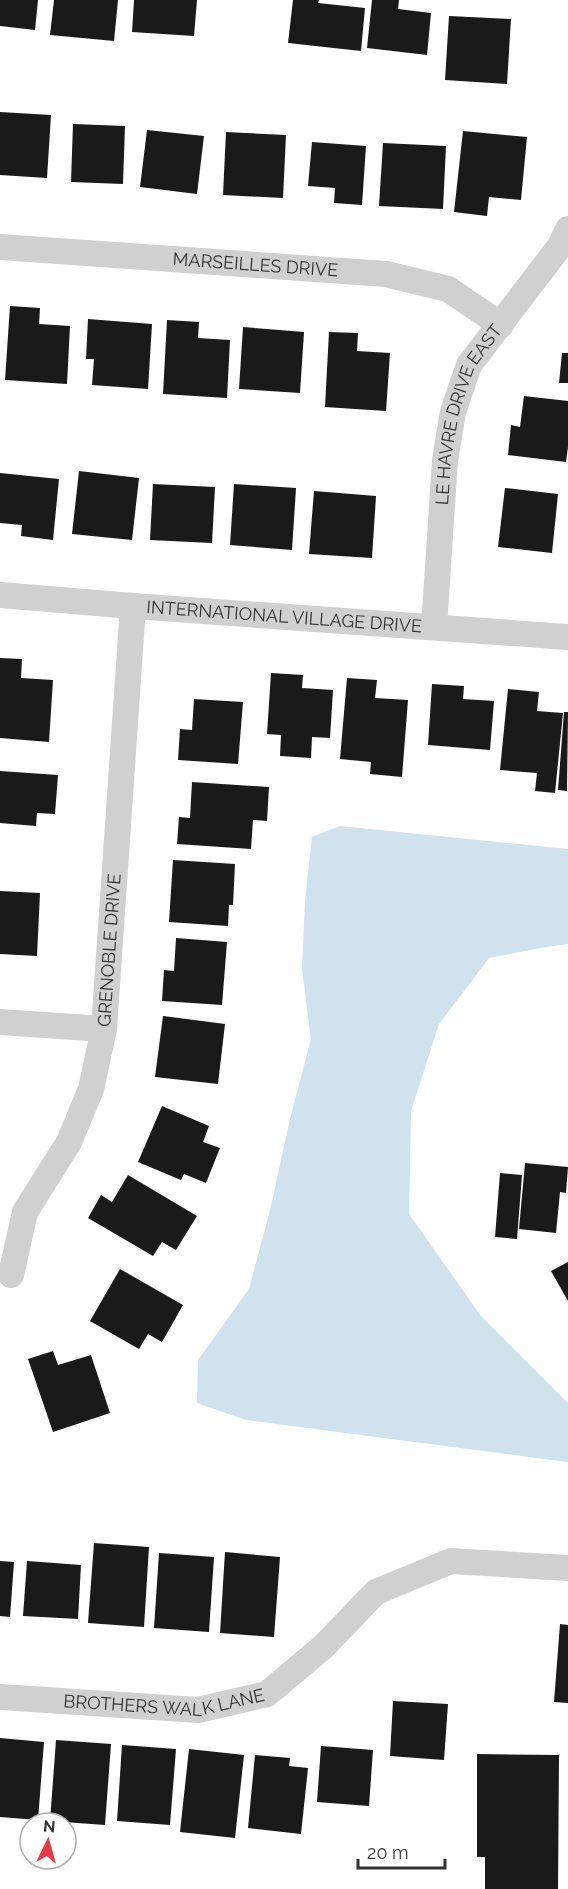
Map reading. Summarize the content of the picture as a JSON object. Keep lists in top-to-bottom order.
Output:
{
  "streets": {
    "street": [
      "MARSEILLES DRIVE",
      "LE HAVRE DRIVE EAST",
      "INTERNATIONAL VILLAGE DRIVE",
      "GRENOBLE DRIVE",
      "BROTHERS WALK LANE"
    ]
  },
  "crossings": [
    ["MARSEILLES DRIVE", "LE HAVRE DRIVE EAST"],
    ["LE HAVRE DRIVE EAST", "INTERNATIONAL VILLAGE DRIVE"],
    ["INTERNATIONAL VILLAGE DRIVE", "GRENOBLE DRIVE"]
  ],
  "scale_bar": "20 m",
  "north": "top"
}
